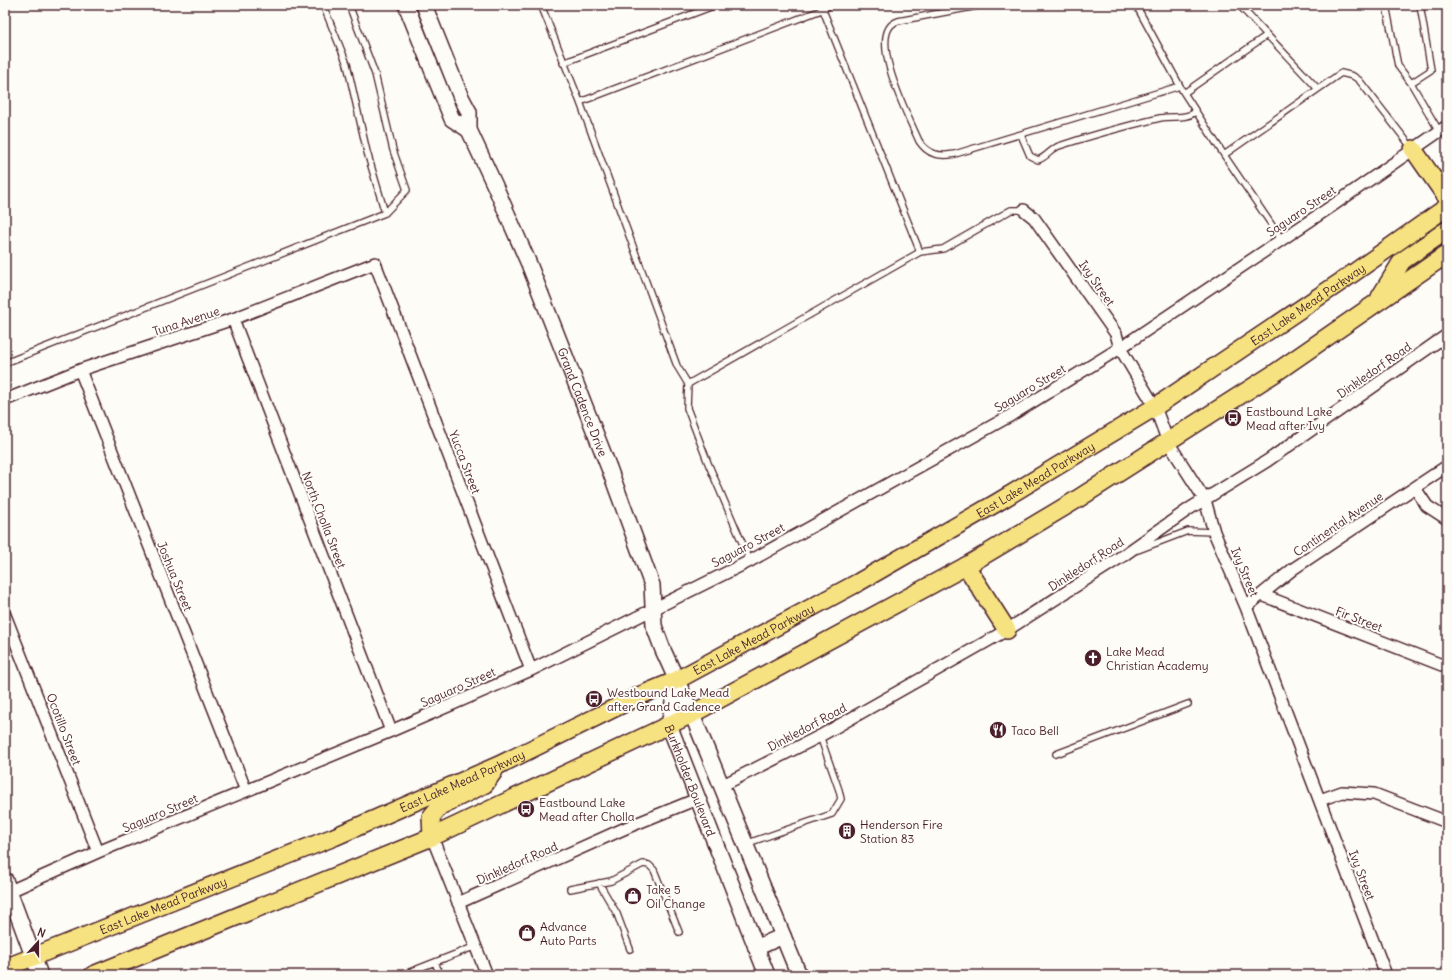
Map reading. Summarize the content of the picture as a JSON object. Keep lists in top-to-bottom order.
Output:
{
  "streets": {
    "main road": ["East Lake Mead Parkway", "Grand Cadence Drive", "Burkholder Boulevard"],
    "street": [
      "Saguaro Street",
      "Ivy Street",
      "Tuna Avenue",
      "Dinkledorf Road",
      "Yucca Street",
      "North Cholla Street",
      "Continental Avenue",
      "Joshua Street",
      "Fir Street",
      "Ocotillo Street"
    ]
  },
  "crossings": [
    ["Saguaro Street", "Ivy Street"],
    ["Saguaro Street", "Grand Cadence Drive"],
    ["Saguaro Street", "Yucca Street"],
    ["Saguaro Street", "North Cholla Street"],
    ["Saguaro Street", "Joshua Street"],
    ["Saguaro Street", "Ocotillo Street"],
    ["Ivy Street", "East Lake Mead Parkway"],
    ["Ivy Street", "Dinkledorf Road"],
    ["Ivy Street", "Continental Avenue"],
    ["East Lake Mead Parkway", "Grand Cadence Drive"],
    ["East Lake Mead Parkway", "Burkholder Boulevard"],
    ["Tuna Avenue", "Yucca Street"],
    ["Tuna Avenue", "North Cholla Street"],
    ["Tuna Avenue", "Joshua Street"],
    ["Dinkledorf Road", "Burkholder Boulevard"],
    ["Grand Cadence Drive", "Burkholder Boulevard"],
    ["Continental Avenue", "Fir Street"]
  ],
  "places": {
    "bus stop": ["Eastbound Lake Mead after Ivy", "Westbound Lake Mead after Grand Cadence", "Eastbound Lake Mead after Cholla"],
    "church": ["Lake Mead Christian Academy"],
    "restaurant": ["Taco Bell"],
    "building": ["Henderson Fire Station 83"],
    "shop": ["Take 5 Oil Change", "Advance Auto Parts"]
  },
  "north": "top"
}
